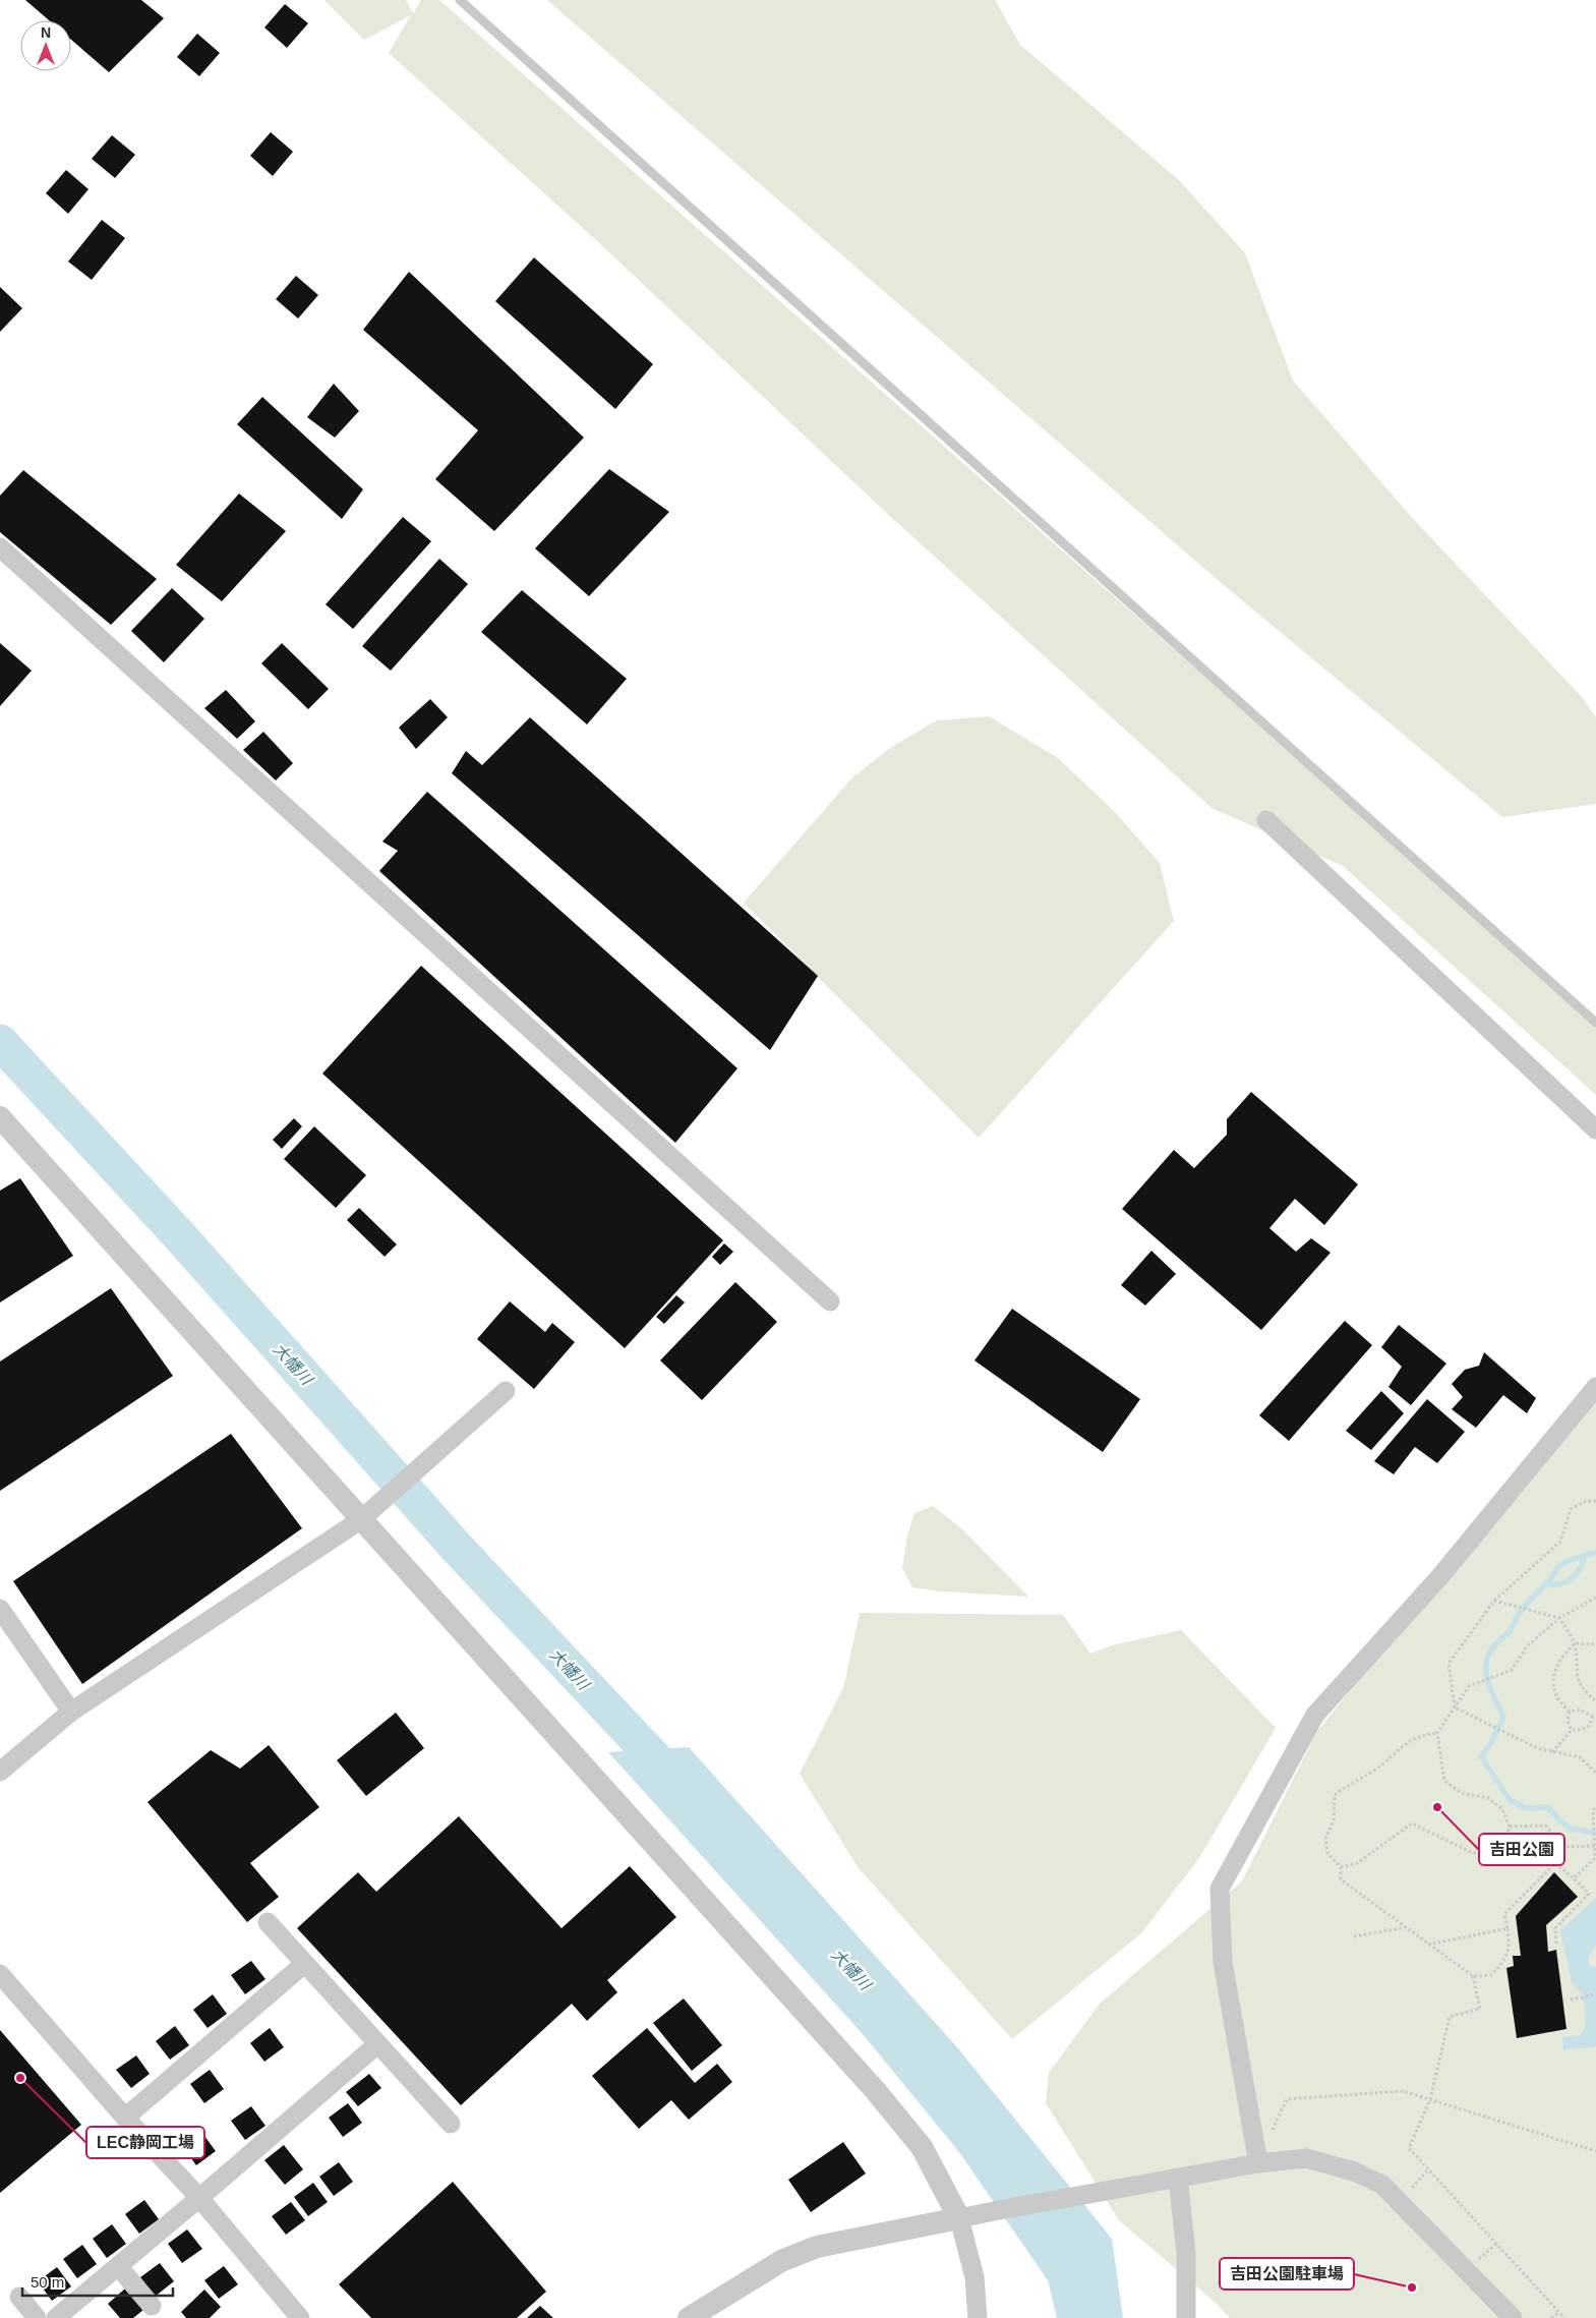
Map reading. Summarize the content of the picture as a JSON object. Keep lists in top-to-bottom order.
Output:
{
  "water": ["大幡川"],
  "places": ["吉田公園", "LEC静岡工場", "吉田公園駐車場"],
  "scale_bar": "50 m",
  "north": "top"
}
